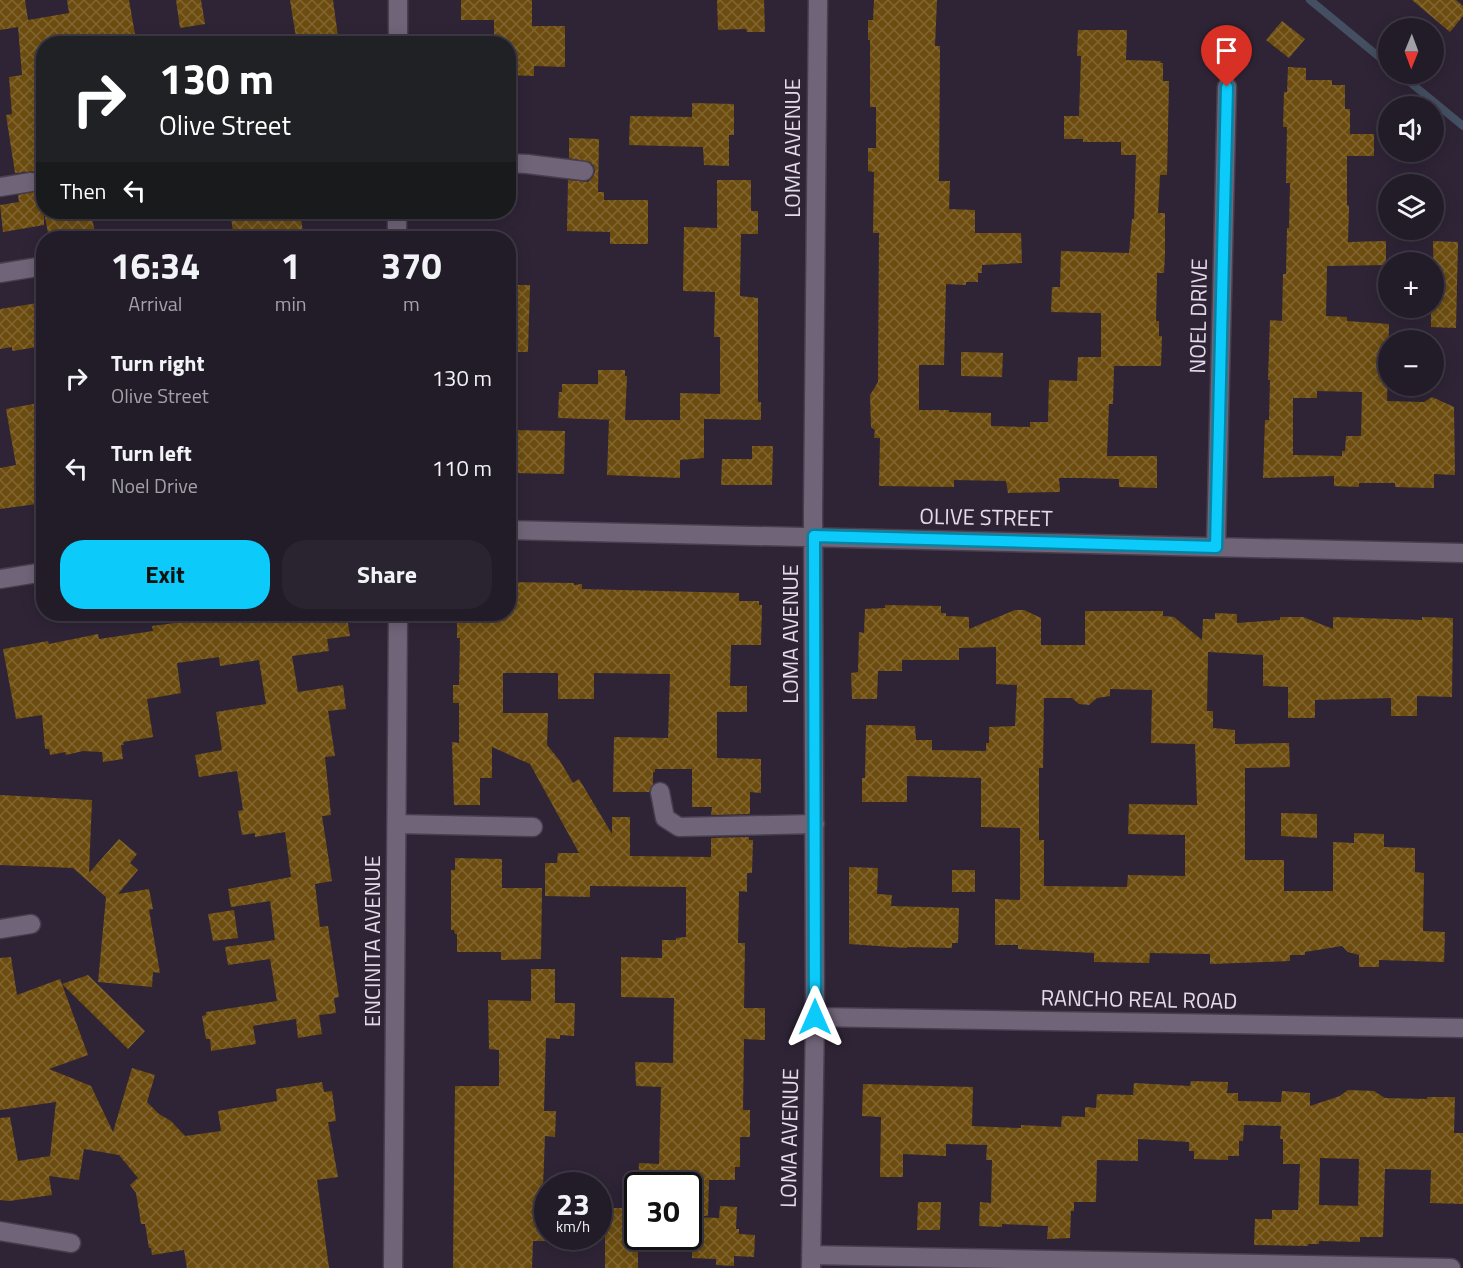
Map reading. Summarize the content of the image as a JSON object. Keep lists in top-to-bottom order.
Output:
{
  "streets": {
    "street": [
      "LOMA AVENUE",
      "NOEL DRIVE",
      "OLIVE STREET",
      "ENCINITA AVENUE",
      "RANCHO REAL ROAD"
    ]
  },
  "crossings": [
    ["LOMA AVENUE", "OLIVE STREET"],
    ["LOMA AVENUE", "RANCHO REAL ROAD"],
    ["NOEL DRIVE", "OLIVE STREET"]
  ],
  "north": "bottom",
  "page": {
    "map_buttons": ["+", "−"],
    "turn": ["130 m", "Olive Street"],
    "then": "Then",
    "eta": [
      "16:34",
      "Arrival",
      "1",
      "min",
      "370",
      "m"
    ],
    "list": [
      {
        "name": "Turn right",
        "note": "Olive Street",
        "value": "130 m"
      },
      {
        "name": "Turn left",
        "note": "Noel Drive",
        "value": "110 m"
      }
    ],
    "buttons": ["Exit", "Share"],
    "speed": "23 km/h",
    "limit": "30"
  }
}
